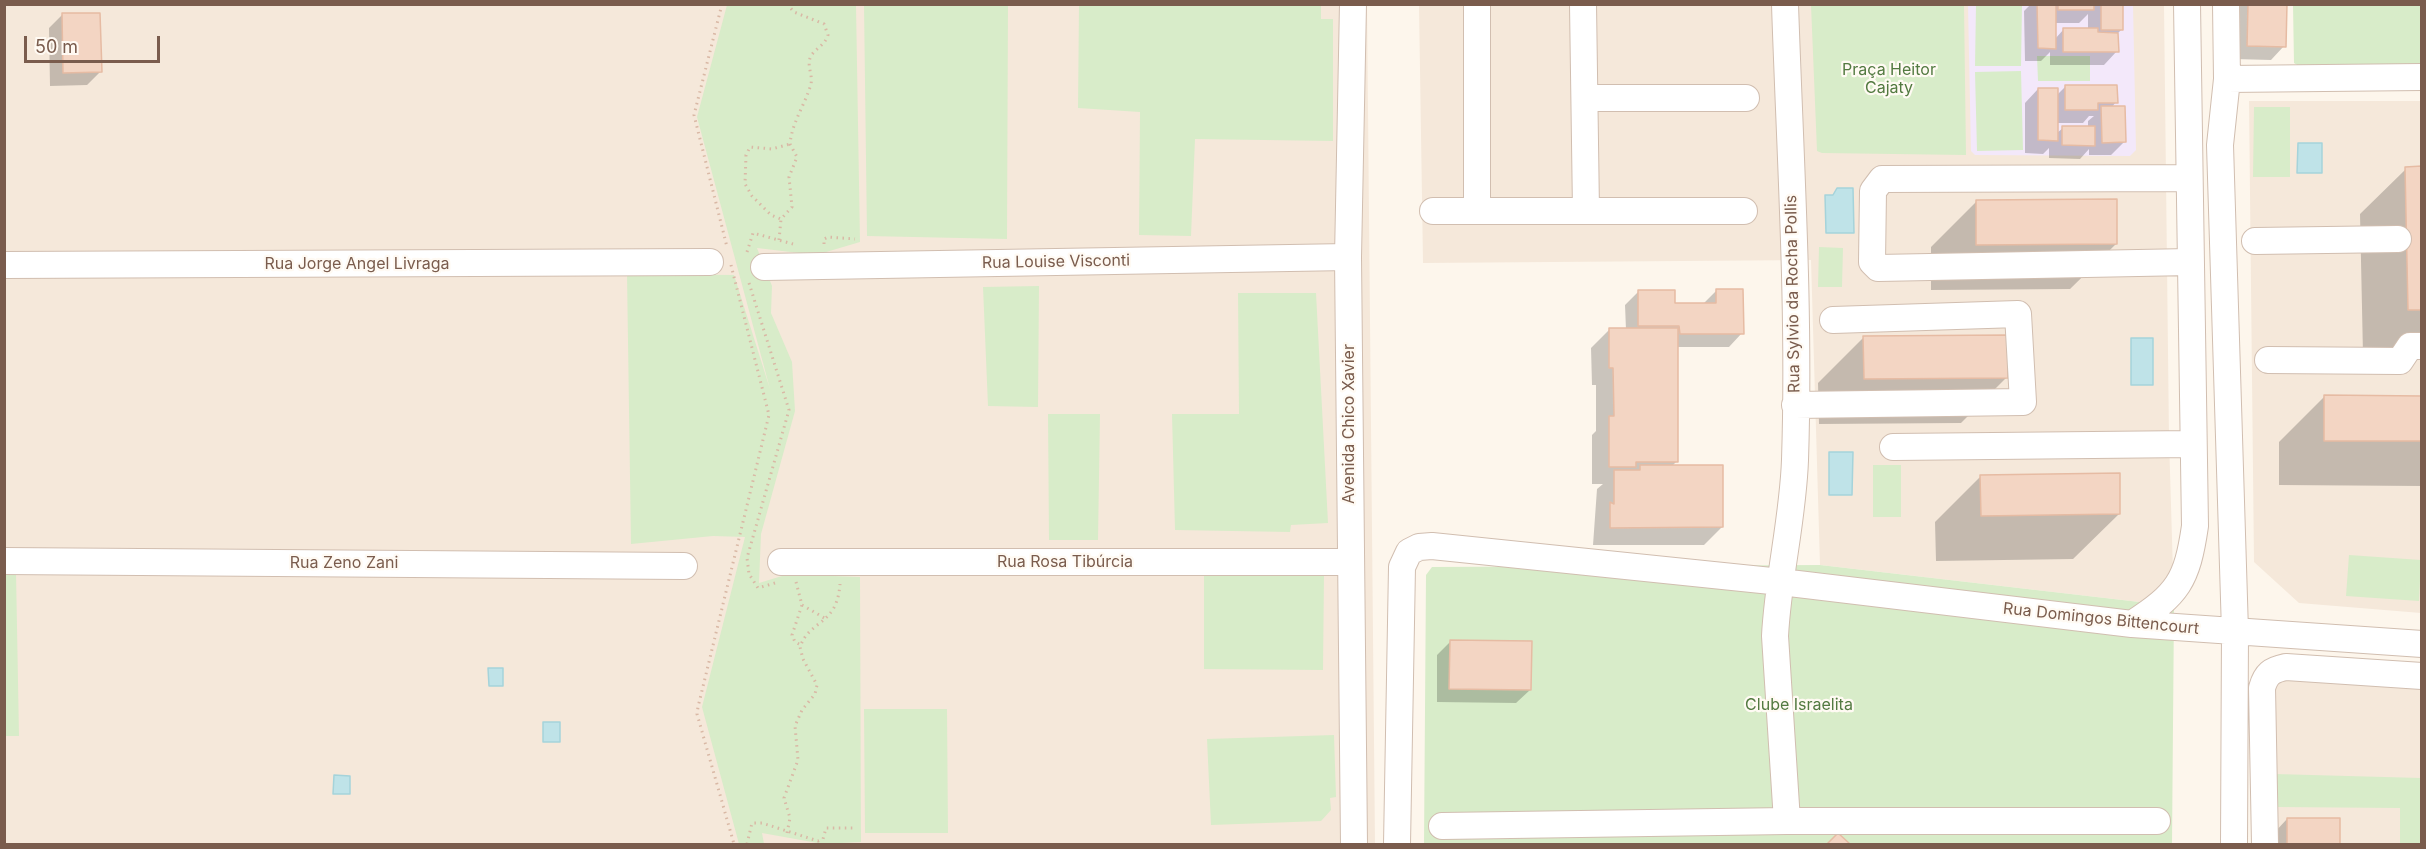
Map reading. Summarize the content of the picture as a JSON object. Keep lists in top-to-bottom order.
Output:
{
  "streets": {
    "street": [
      "Rua Louise Visconti",
      "Rua Jorge Angel Livraga",
      "Rua Sylvio da Rocha Pollis",
      "Avenida Chico Xavier",
      "Rua Rosa Tibúrcia",
      "Rua Zeno Zani",
      "Rua Domingos Bittencourt"
    ]
  },
  "crossings": [
    ["Rua Louise Visconti", "Avenida Chico Xavier"],
    ["Rua Sylvio da Rocha Pollis", "Rua Domingos Bittencourt"],
    ["Avenida Chico Xavier", "Rua Rosa Tibúrcia"]
  ],
  "parks": ["Praça Heitor Cajaty", "Clube Israelita"],
  "scale_bar": "50 m"
}
